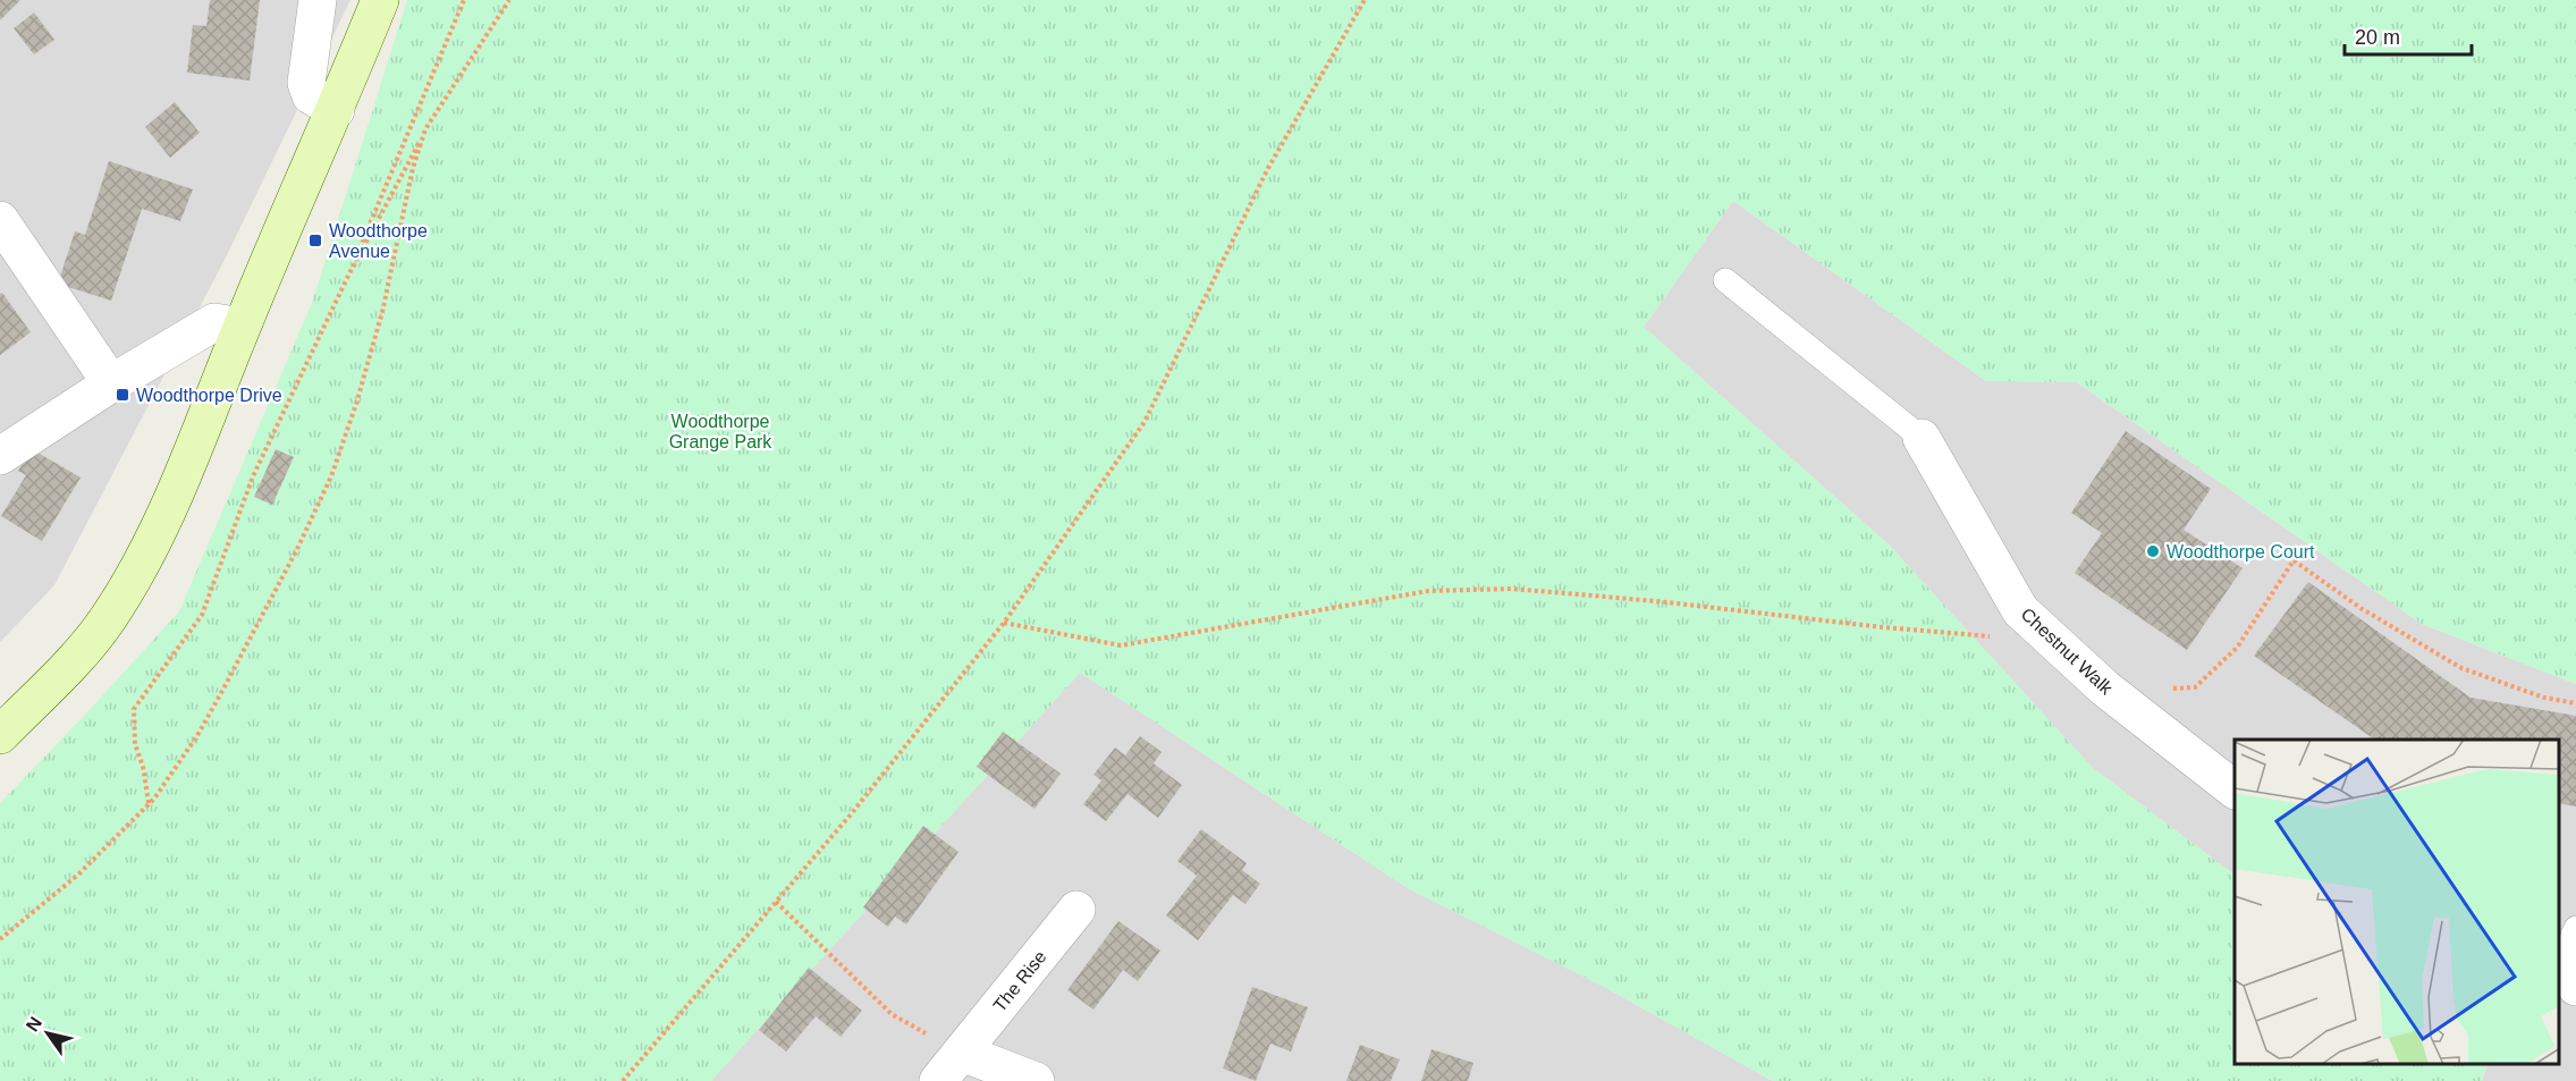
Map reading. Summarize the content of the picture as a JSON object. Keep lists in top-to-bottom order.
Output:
{
  "streets": {
    "street": ["Chestnut Walk", "The Rise"]
  },
  "parks": ["Woodthorpe Grange Park"],
  "places": {
    "transit": ["Woodthorpe Avenue", "Woodthorpe Drive"],
    "other": ["Woodthorpe Court"]
  },
  "scale_bar": "20 m",
  "north": "top left"
}
